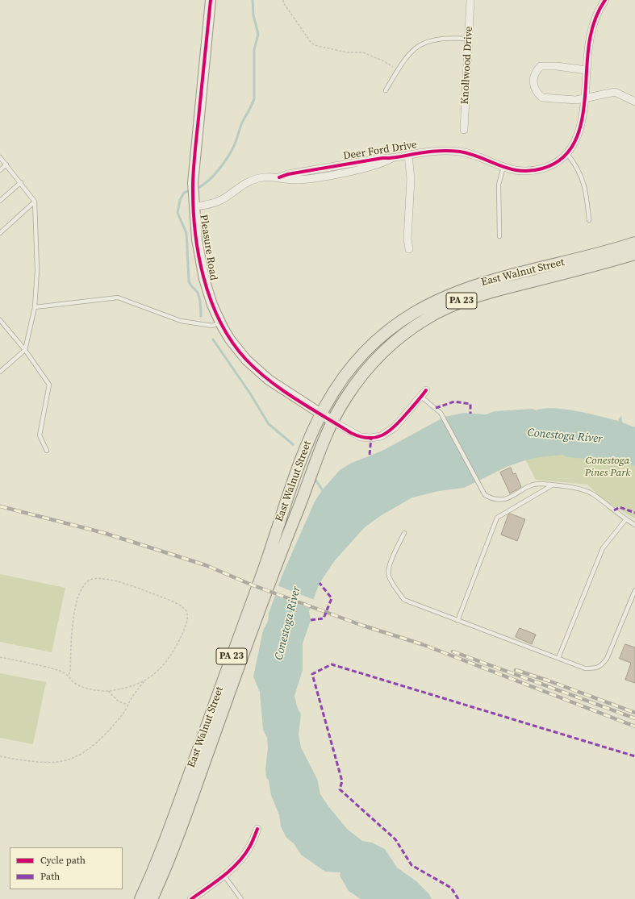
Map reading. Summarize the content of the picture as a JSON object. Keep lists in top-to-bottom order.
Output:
{
  "streets": {
    "main road": ["East Walnut Street", "PA 23"],
    "street": ["Knollwood Drive", "Deer Ford Drive", "Pleasure Road"]
  },
  "crossings": [
    ["Deer Ford Drive", "Pleasure Road"],
    ["Pleasure Road", "East Walnut Street"]
  ],
  "water": ["Conestoga River"],
  "parks": ["Conestoga Pines Park"],
  "legend": ["Cycle path", "Path"]
}
